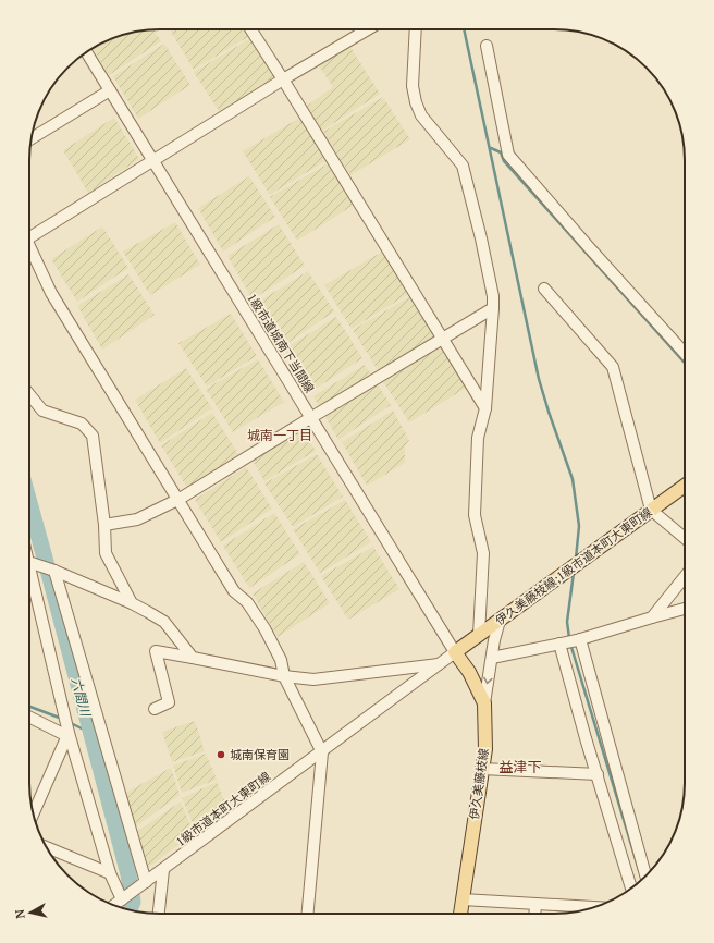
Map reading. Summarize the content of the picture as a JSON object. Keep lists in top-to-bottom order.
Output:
{
  "streets": {
    "main road": ["伊久美藤枝線;1級市道本町大東町線", "伊久美藤枝線"],
    "street": ["1級市道城南下当間線", "1級市道本町大東町線"]
  },
  "crossings": [
    ["1級市道城南下当間線", "伊久美藤枝線;1級市道本町大東町線"],
    ["1級市道城南下当間線", "伊久美藤枝線"],
    ["1級市道城南下当間線", "1級市道本町大東町線"],
    ["伊久美藤枝線;1級市道本町大東町線", "伊久美藤枝線"],
    ["伊久美藤枝線;1級市道本町大東町線", "1級市道本町大東町線"],
    ["伊久美藤枝線", "1級市道本町大東町線"]
  ],
  "districts": ["城南一丁目", "益津下"],
  "water": ["六間川"],
  "places": ["城南保育園"],
  "north": "left"
}
